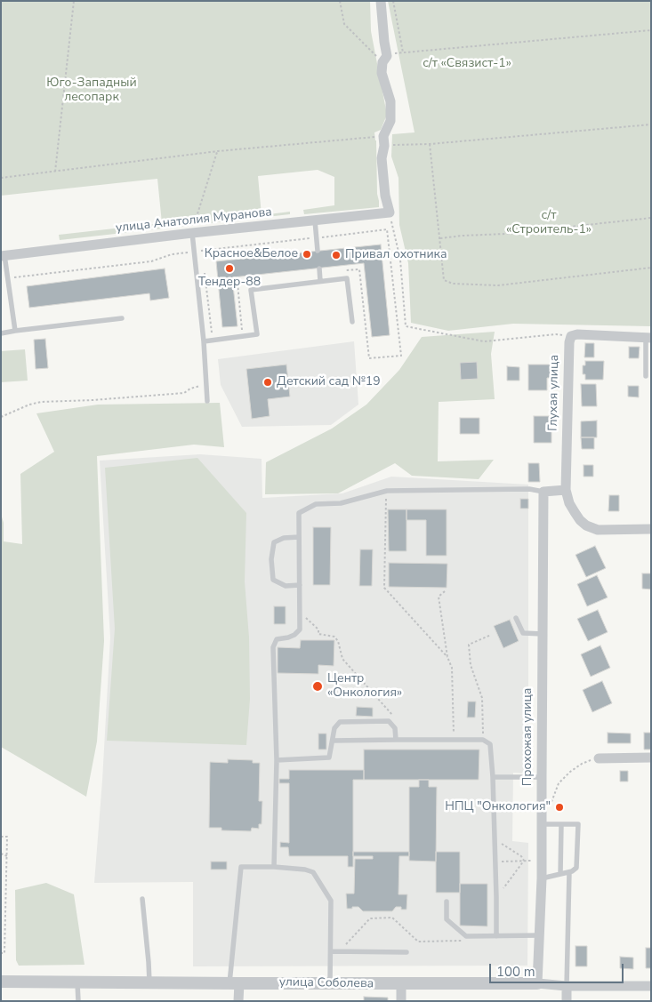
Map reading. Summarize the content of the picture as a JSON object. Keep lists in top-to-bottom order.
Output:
{
  "streets": {
    "street": [
      "улица Анатолия Муранова",
      "Глухая улица",
      "Прохожая улица",
      "улица Соболева"
    ]
  },
  "crossings": [
    ["Прохожая улица", "улица Соболева"]
  ],
  "parks": ["с/т «Связист-1»", "Юго-Западный лесопарк", "с/т «Строитель-1»"],
  "places": [
    "Красное&Белое",
    "Привал охотника",
    "Тендер-88",
    "Детский сад №19",
    "Центр «Онкология»",
    "НПЦ \"Онкология\""
  ],
  "scale_bar": "100 m"
}
